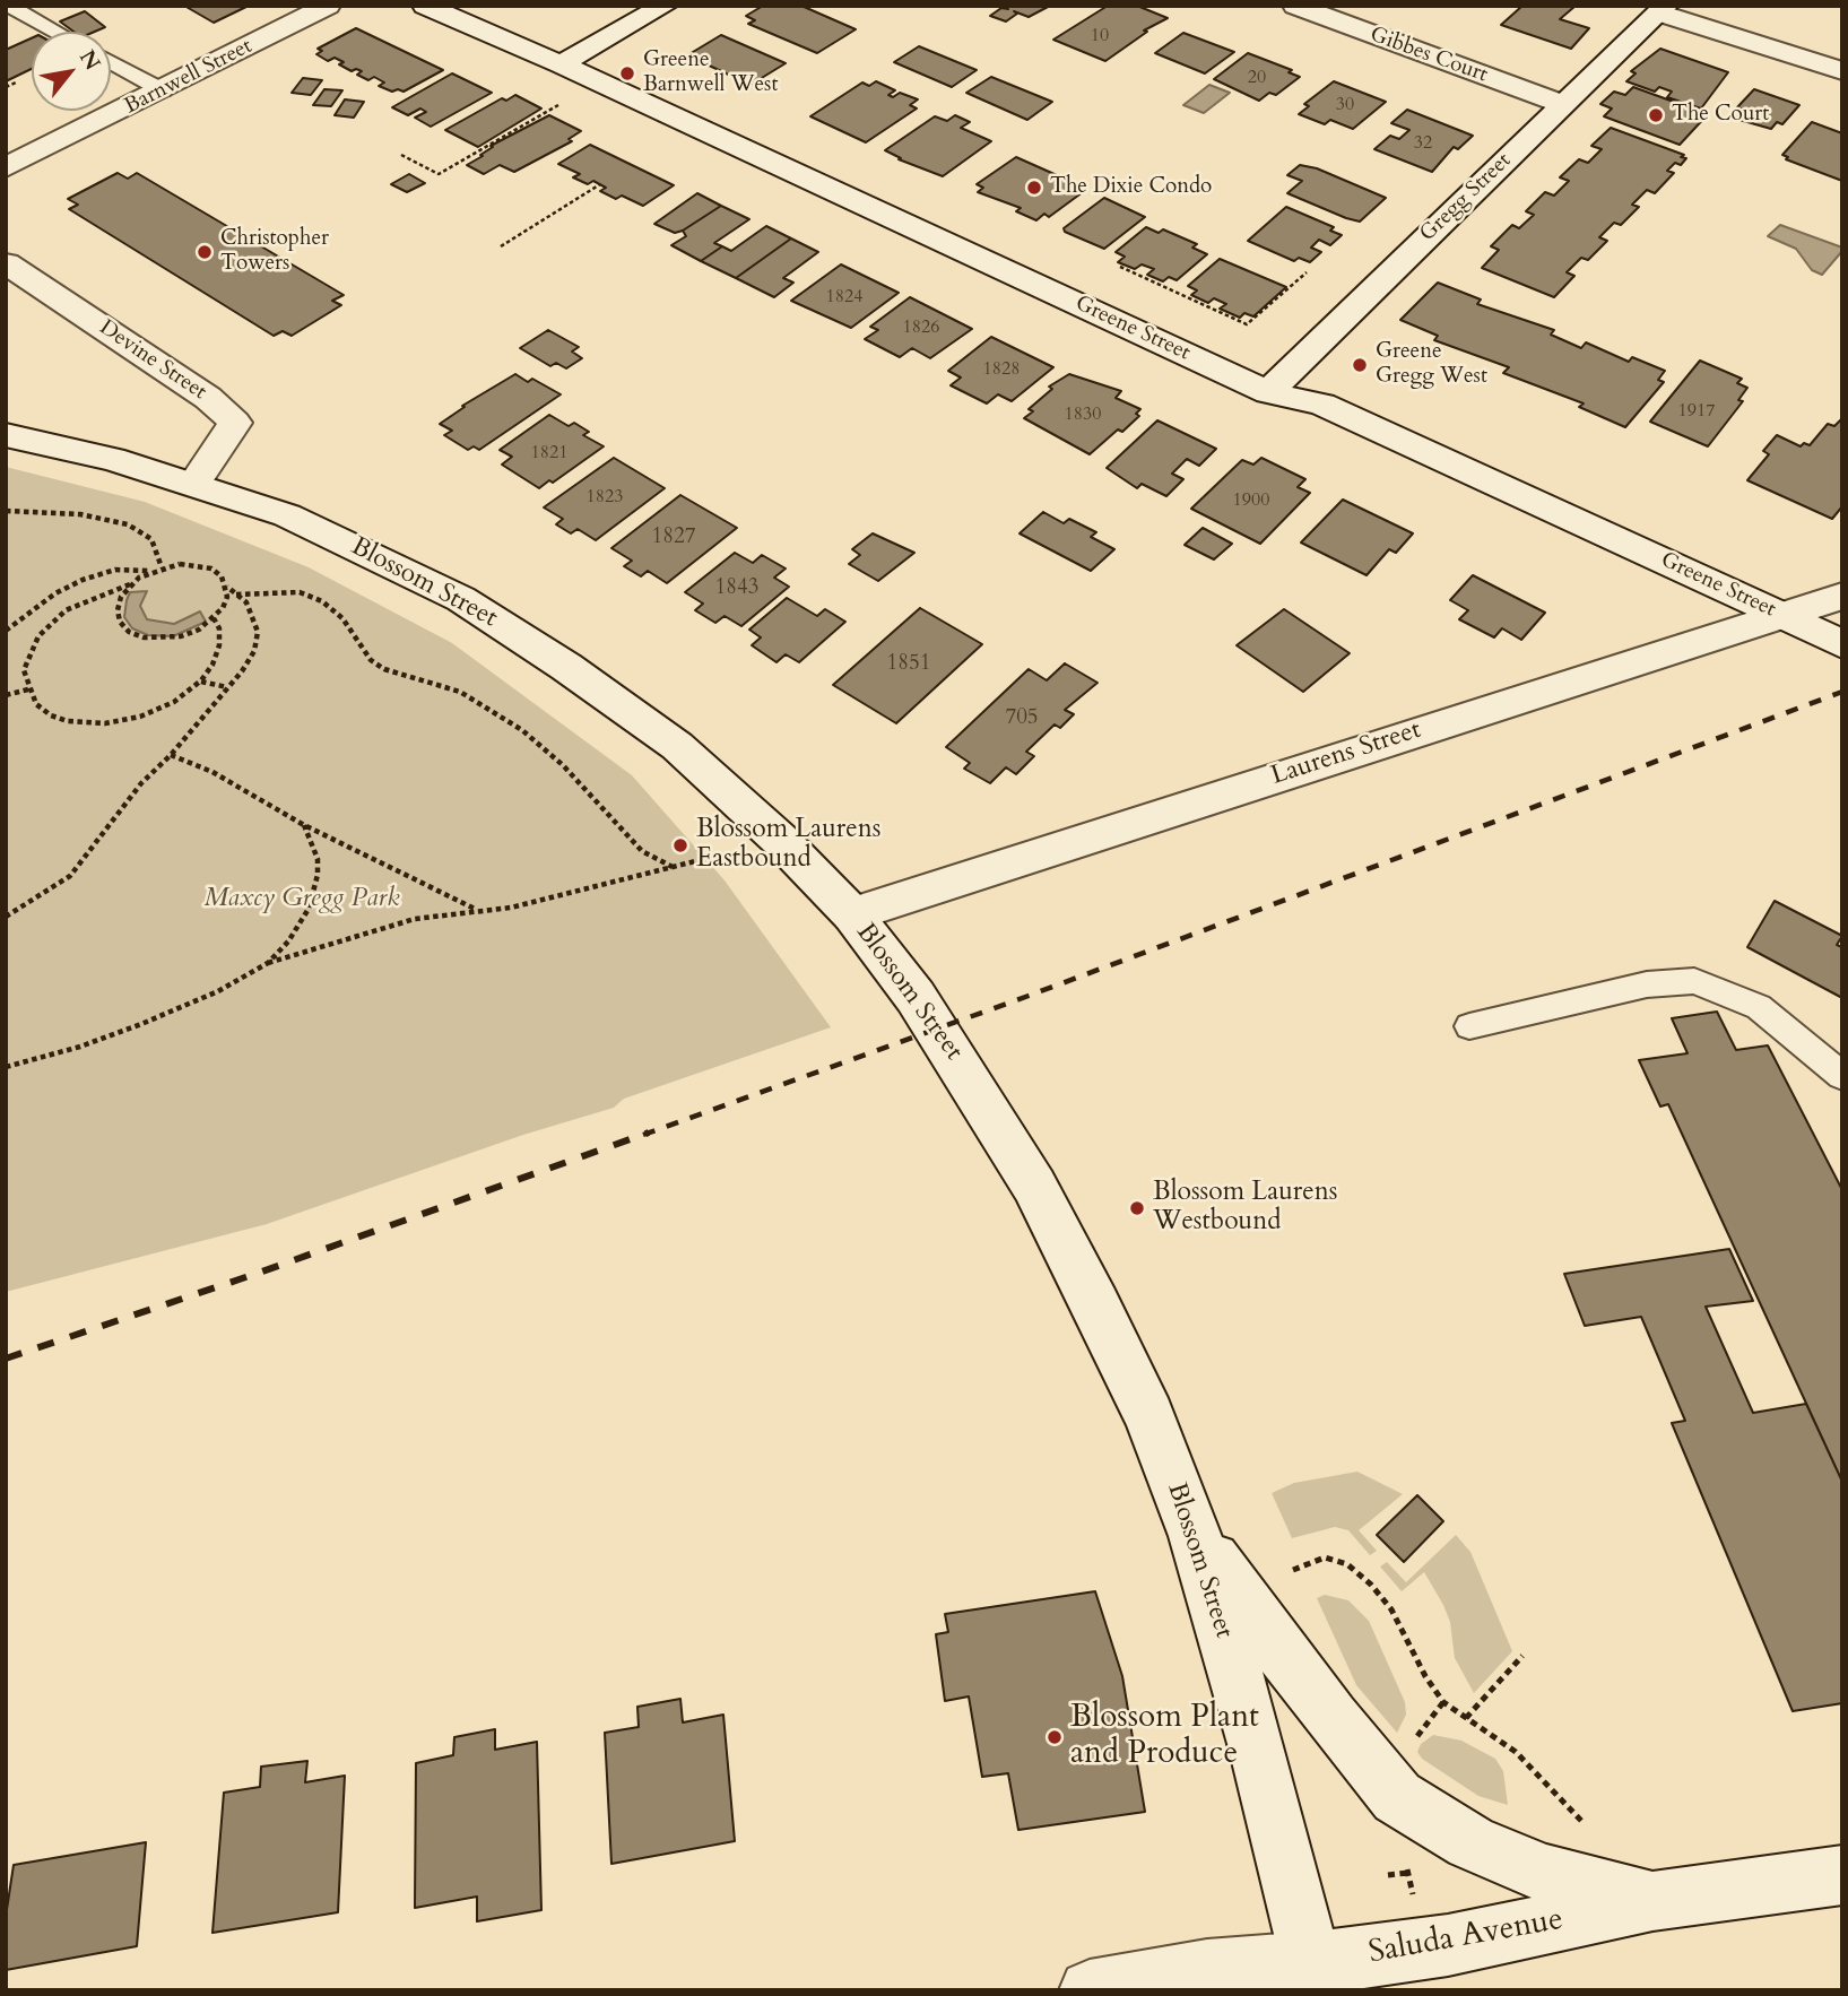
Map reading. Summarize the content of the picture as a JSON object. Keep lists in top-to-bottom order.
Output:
{
  "streets": {
    "street": [
      "Gibbes Court",
      "Barnwell Street",
      "Gregg Street",
      "Greene Street",
      "Devine Street",
      "Blossom Street",
      "Laurens Street",
      "Saluda Avenue"
    ]
  },
  "crossings": [
    ["Gibbes Court", "Gregg Street"],
    ["Gregg Street", "Greene Street"],
    ["Greene Street", "Laurens Street"],
    ["Devine Street", "Blossom Street"],
    ["Blossom Street", "Laurens Street"],
    ["Blossom Street", "Saluda Avenue"]
  ],
  "parks": ["Maxcy Gregg Park"],
  "places": [
    "Greene Barnwell West",
    "The Court",
    "The Dixie Condo",
    "Christopher Towers",
    "Greene Gregg West",
    "Blossom Laurens Eastbound",
    "Blossom Laurens Westbound",
    "Blossom Plant and Produce"
  ],
  "house_numbers": [
    "10",
    "20",
    "30",
    "32",
    "1824",
    "1826",
    "1828",
    "1917",
    "1830",
    "1821",
    "1823",
    "1900",
    "1827",
    "1843",
    "1851",
    "705"
  ],
  "north": "top right"
}
